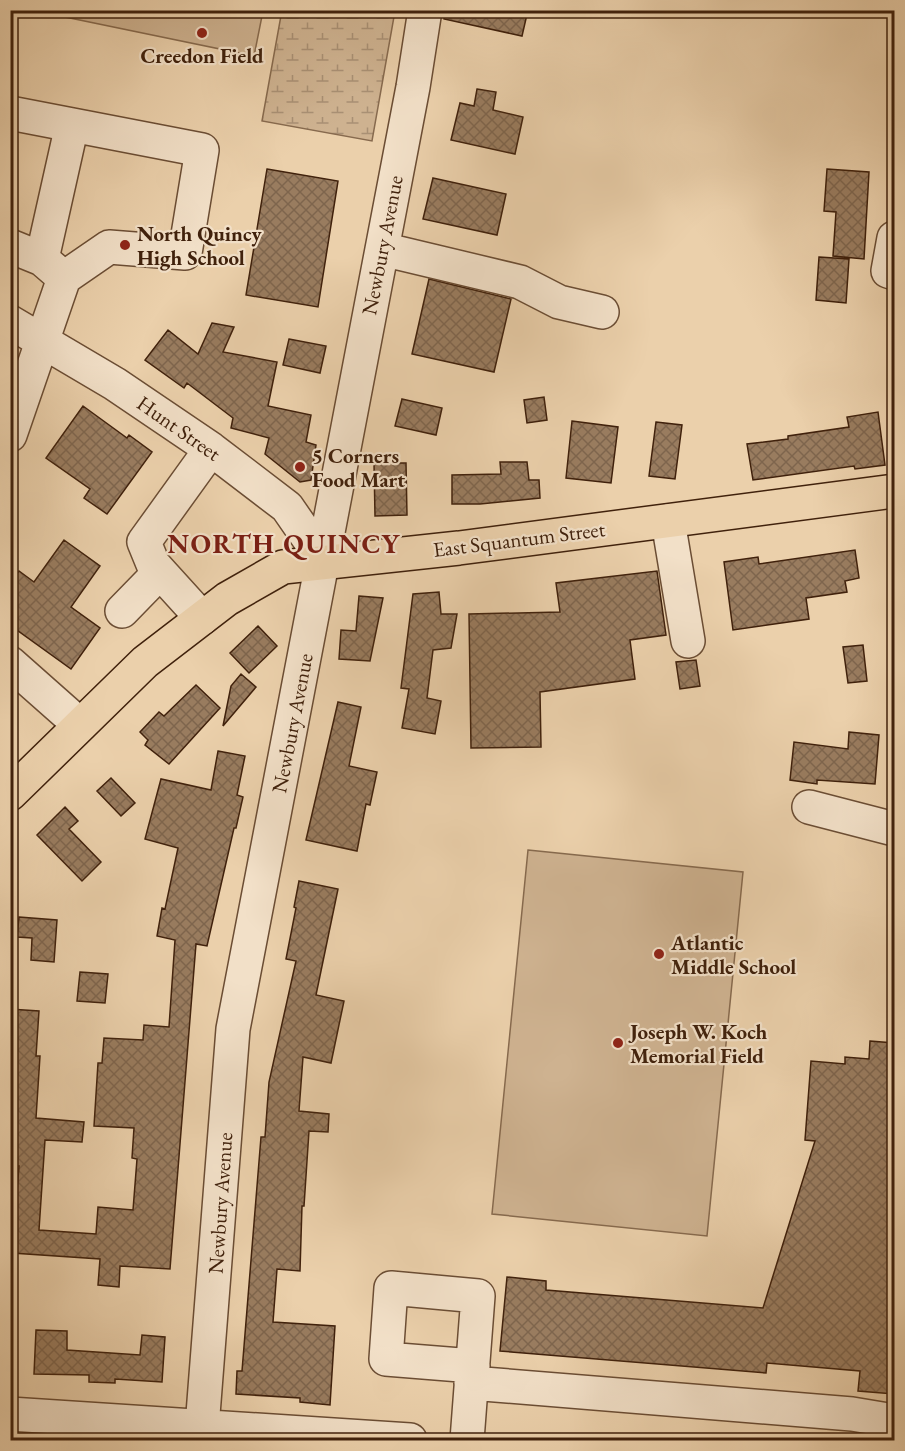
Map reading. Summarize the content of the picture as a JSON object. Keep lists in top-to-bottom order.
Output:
{
  "streets": {
    "main road": ["East Squantum Street"],
    "street": ["Newbury Avenue", "Hunt Street"]
  },
  "crossings": [
    ["Newbury Avenue", "Hunt Street"],
    ["Newbury Avenue", "East Squantum Street"],
    ["Hunt Street", "East Squantum Street"]
  ],
  "districts": ["NORTH QUINCY"],
  "places": [
    "Creedon Field",
    "North Quincy High School",
    "5 Corners Food Mart",
    "Atlantic Middle School",
    "Joseph W. Koch Memorial Field"
  ]
}
